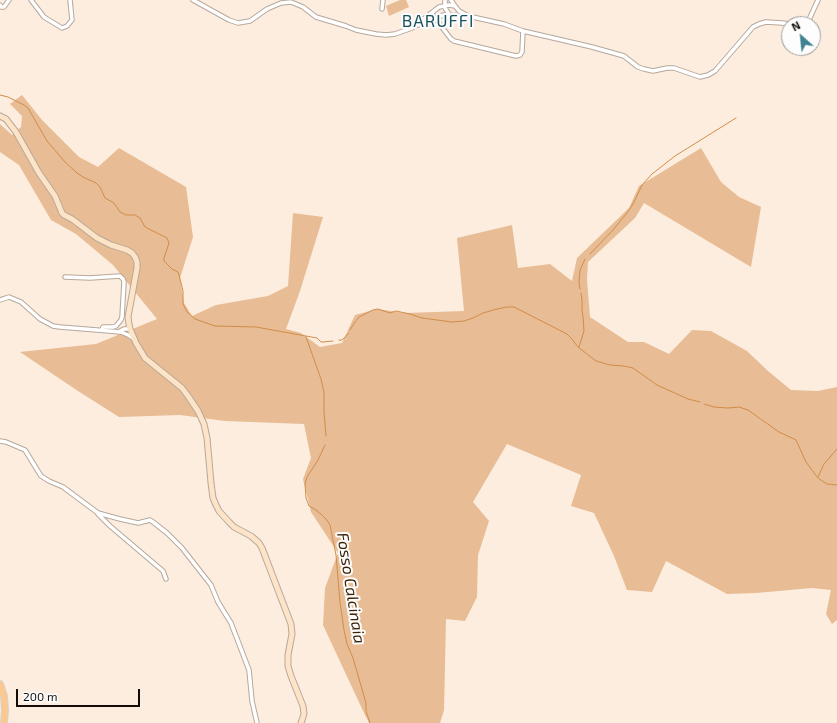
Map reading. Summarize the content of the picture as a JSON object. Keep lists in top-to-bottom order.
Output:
{
  "districts": ["BARUFFI"],
  "water": ["Fosso Calcinaia"],
  "scale_bar": "200 m",
  "north": "top left"
}
